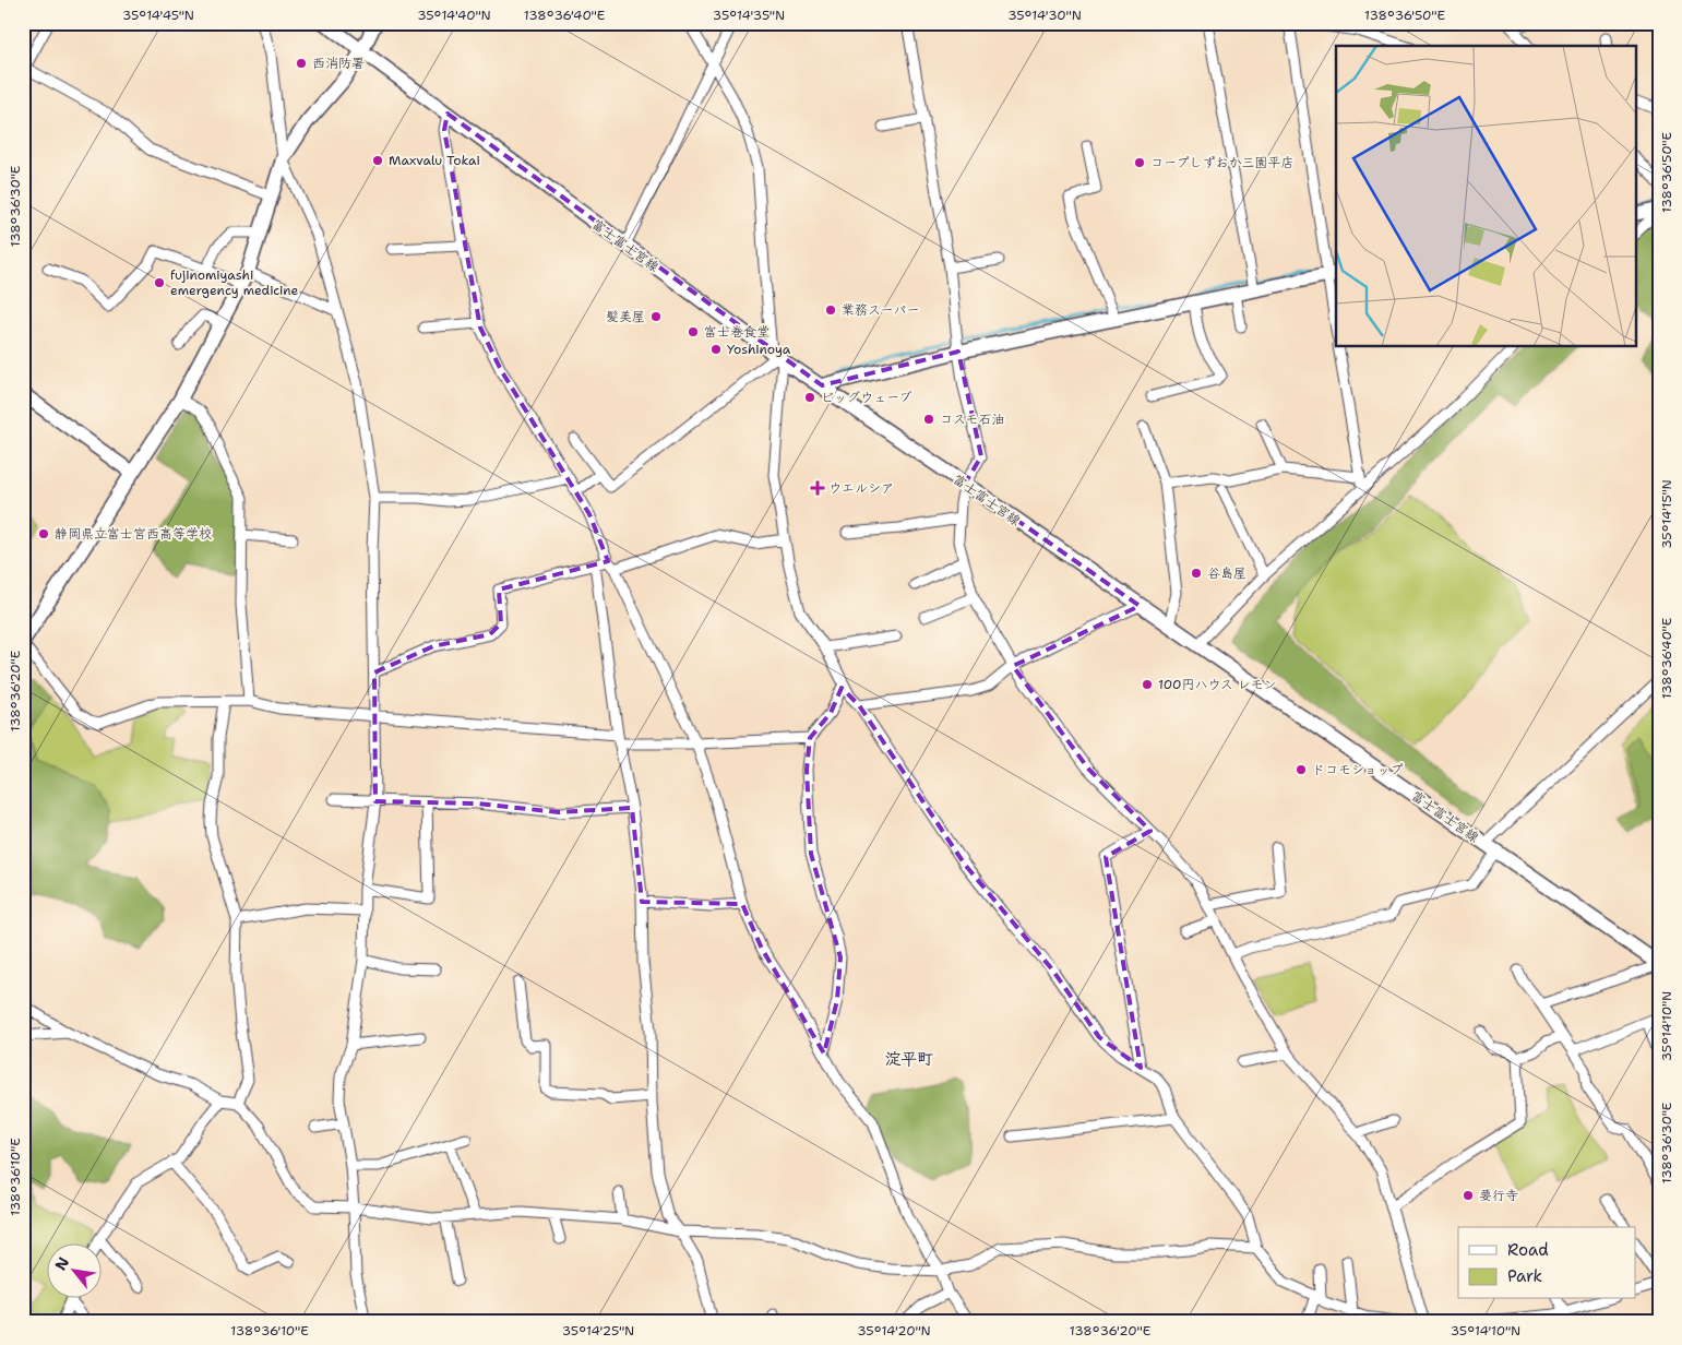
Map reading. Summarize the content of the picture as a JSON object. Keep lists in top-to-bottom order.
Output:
{
  "streets": {
    "main road": ["富士富士宮線"]
  },
  "districts": ["淀平町"],
  "places": {
    "other": [
      "西消防署",
      "Maxvalu Tokai",
      "コープしずおか三園平店",
      "fujinomiyashi emergency medicine",
      "業務スーパー",
      "髪美屋",
      "富士巻食堂",
      "Yoshinoya",
      "ビッグウェーブ",
      "コスモ石油",
      "静岡県立富士宮西高等学校",
      "谷島屋",
      "100円ハウス レモン",
      "ドコモショップ",
      "要行寺"
    ],
    "health": ["ウエルシア"]
  },
  "legend": ["Road", "Park"],
  "north": "top left",
  "coordinates": [
    "35°14'45\"N",
    "35°14'40\"N",
    "138°36'40\"E",
    "35°14'35\"N",
    "35°14'30\"N",
    "138°36'50\"E",
    "138°36'30\"E",
    "35°14'15\"N",
    "138°36'20\"E",
    "35°14'10\"N",
    "138°36'10\"E",
    "35°14'25\"N",
    "35°14'20\"N"
  ]
}
